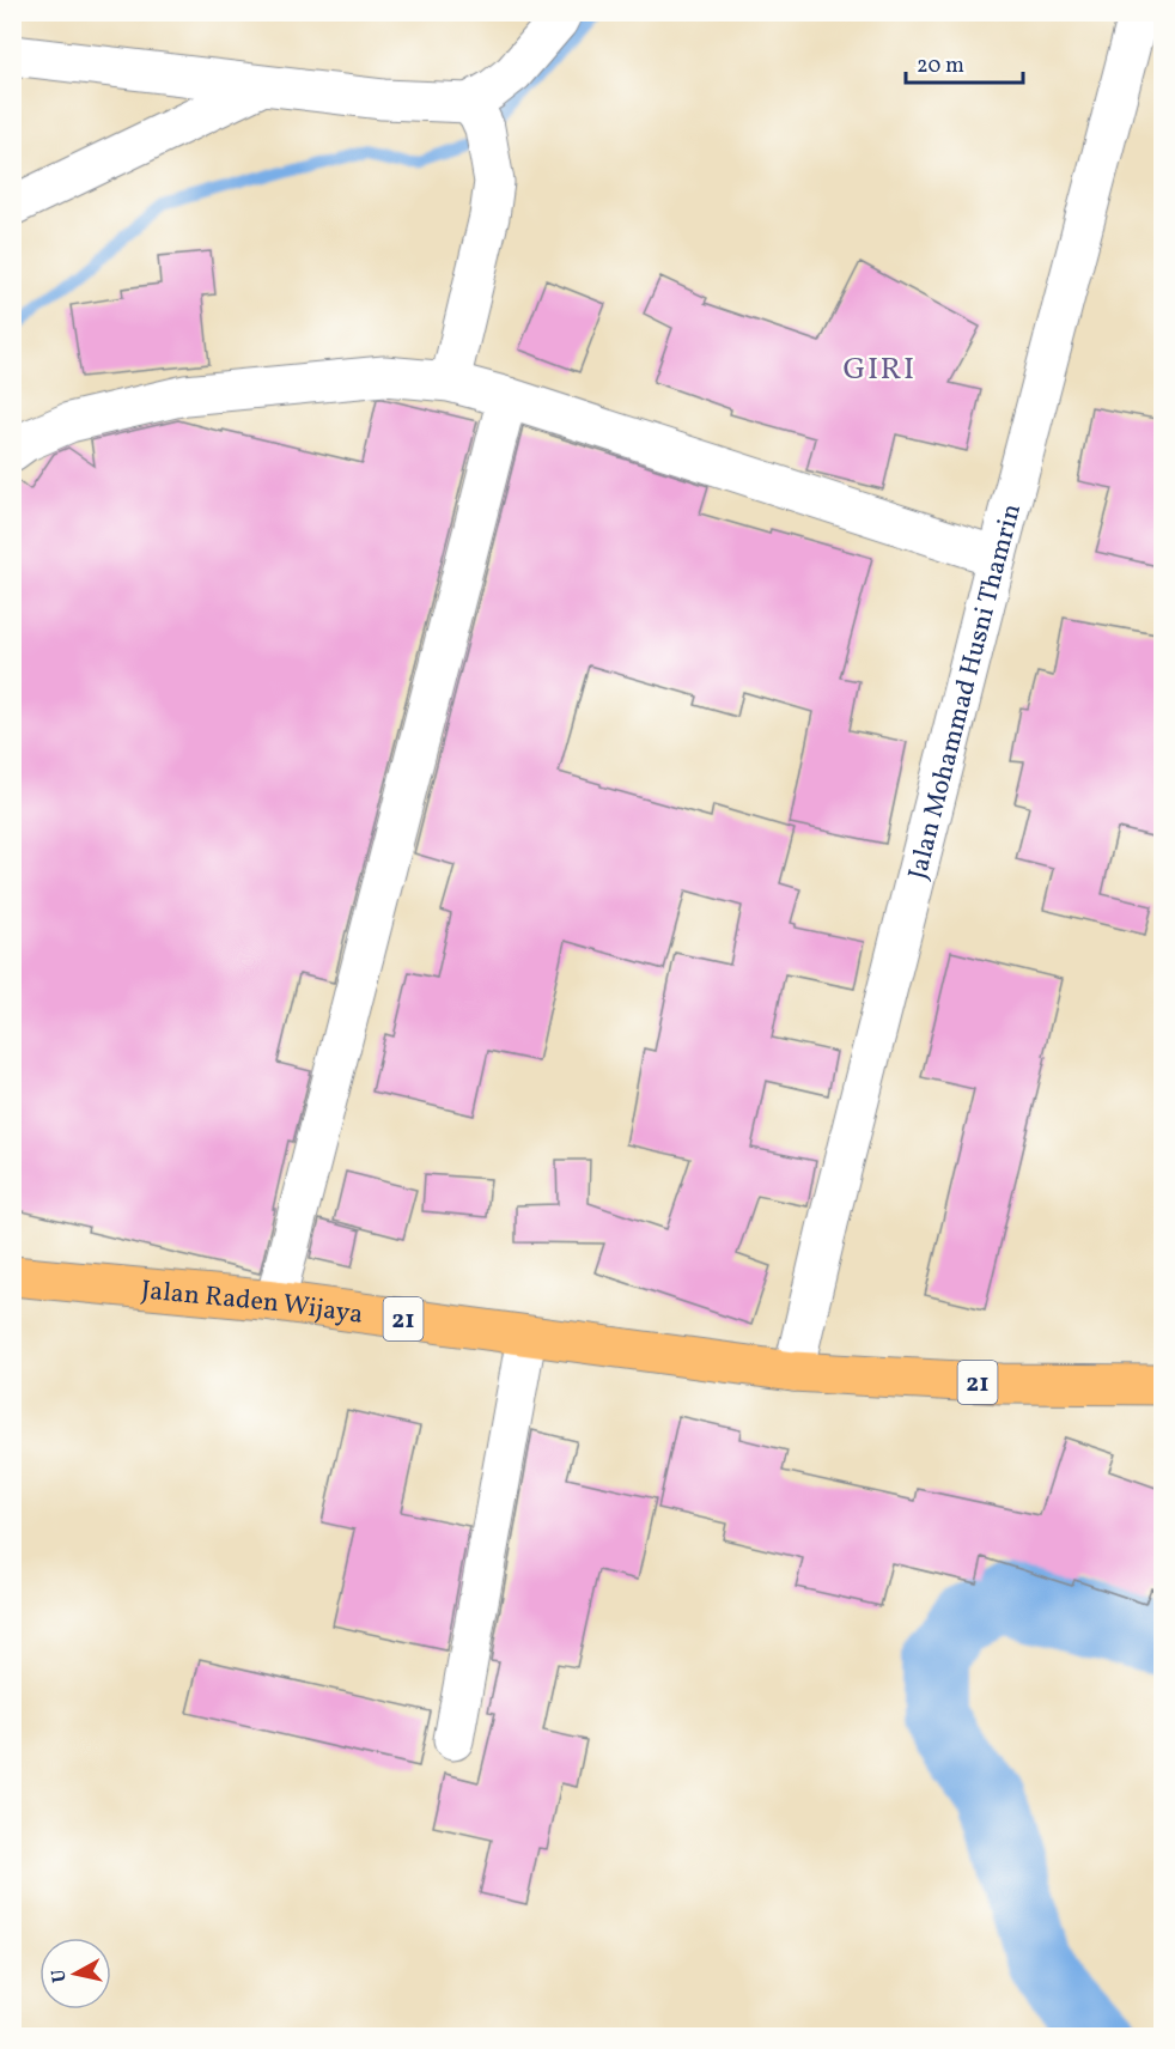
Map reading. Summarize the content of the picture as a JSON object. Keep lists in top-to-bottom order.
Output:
{
  "streets": {
    "highway": ["Jalan Raden Wijaya", "21"],
    "street": ["Jalan Mohammad Husni Thamrin"]
  },
  "crossings": [
    ["Jalan Mohammad Husni Thamrin", "Jalan Raden Wijaya"],
    ["Jalan Mohammad Husni Thamrin", "21"],
    ["Jalan Raden Wijaya", "21"]
  ],
  "districts": ["GIRI"],
  "scale_bar": "20 m",
  "north": "left"
}
